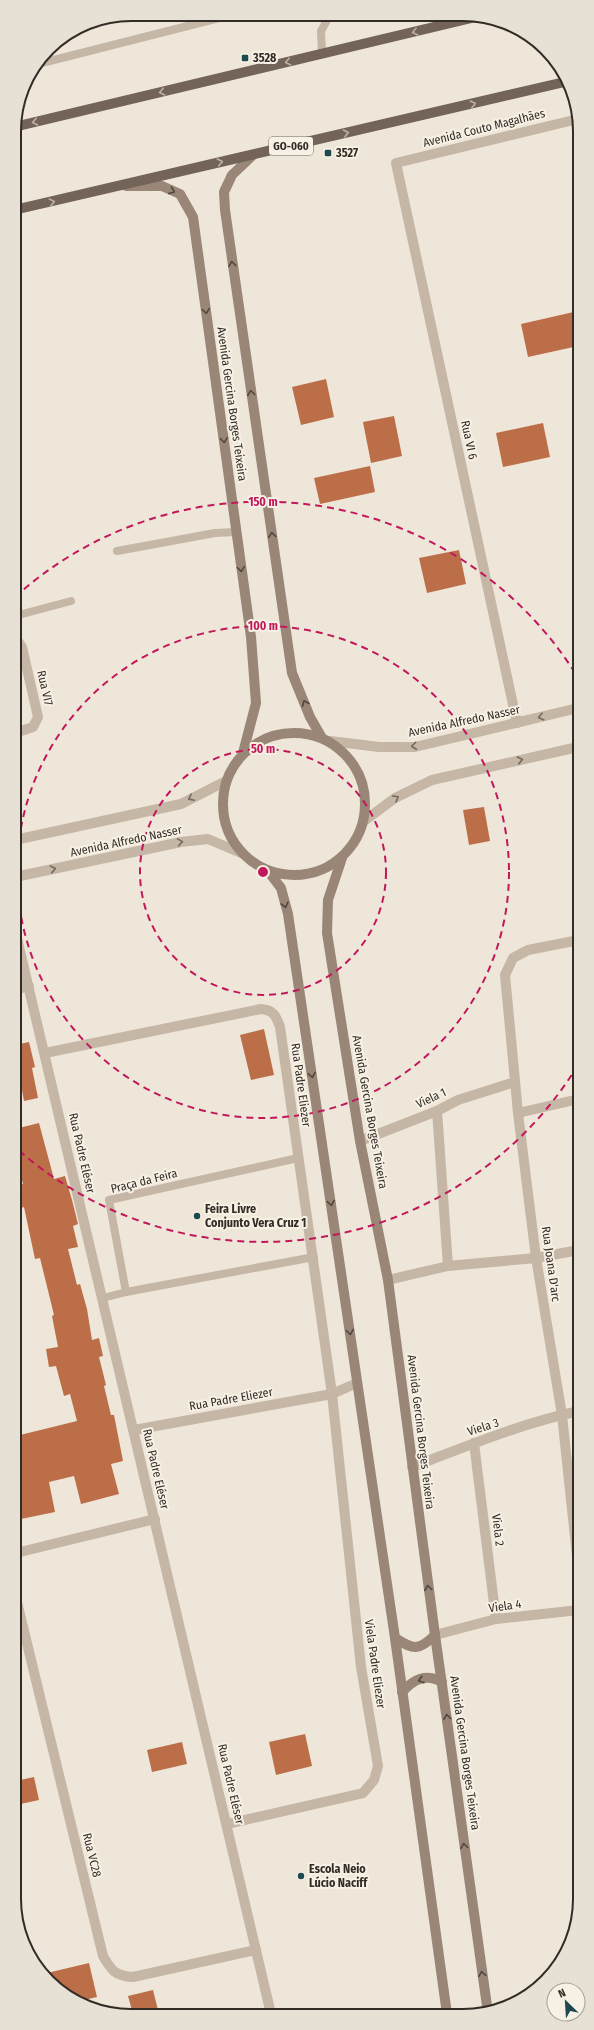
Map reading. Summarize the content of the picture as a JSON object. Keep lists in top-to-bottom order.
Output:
{
  "streets": {
    "main road": ["GO-060", "Avenida Gercina Borges Teixeira"],
    "street": [
      "Avenida Couto Magalhães",
      "Rua VI 6",
      "Rua VI7",
      "Avenida Alfredo Nasser",
      "Rua Padre Eliezer",
      "Viela 1",
      "Rua Padre Eléser",
      "Rua Joana D'arc",
      "Viela 3",
      "Viela 2",
      "Viela 4",
      "Viela Padre Eliezer",
      "Rua VC28"
    ],
    "lane": ["Praça da Feira"]
  },
  "crossings": [
    ["Avenida Couto Magalhães", "Rua VI 6"],
    ["GO-060", "Avenida Gercina Borges Teixeira"],
    ["Avenida Gercina Borges Teixeira", "Avenida Alfredo Nasser"],
    ["Avenida Gercina Borges Teixeira", "Viela 1"],
    ["Avenida Gercina Borges Teixeira", "Viela 3"],
    ["Avenida Gercina Borges Teixeira", "Viela 4"],
    ["Rua VI 6", "Avenida Alfredo Nasser"],
    ["Rua Padre Eliezer", "Rua Padre Eléser"],
    ["Rua Padre Eliezer", "Praça da Feira"],
    ["Rua Padre Eliezer", "Viela Padre Eliezer"],
    ["Viela 1", "Rua Joana D'arc"],
    ["Rua Padre Eléser", "Viela Padre Eliezer"],
    ["Rua Padre Eléser", "Rua VC28"],
    ["Rua Joana D'arc", "Viela 3"],
    ["Viela 3", "Viela 2"],
    ["Viela 2", "Viela 4"]
  ],
  "places": {
    "transit": ["3528", "3527"],
    "other": ["Feira Livre Conjunto Vera Cruz 1", "Escola Neio Lúcio Naciff"]
  },
  "north": "top left",
  "rings": ["150 m", "100 m", "50 m"]
}
